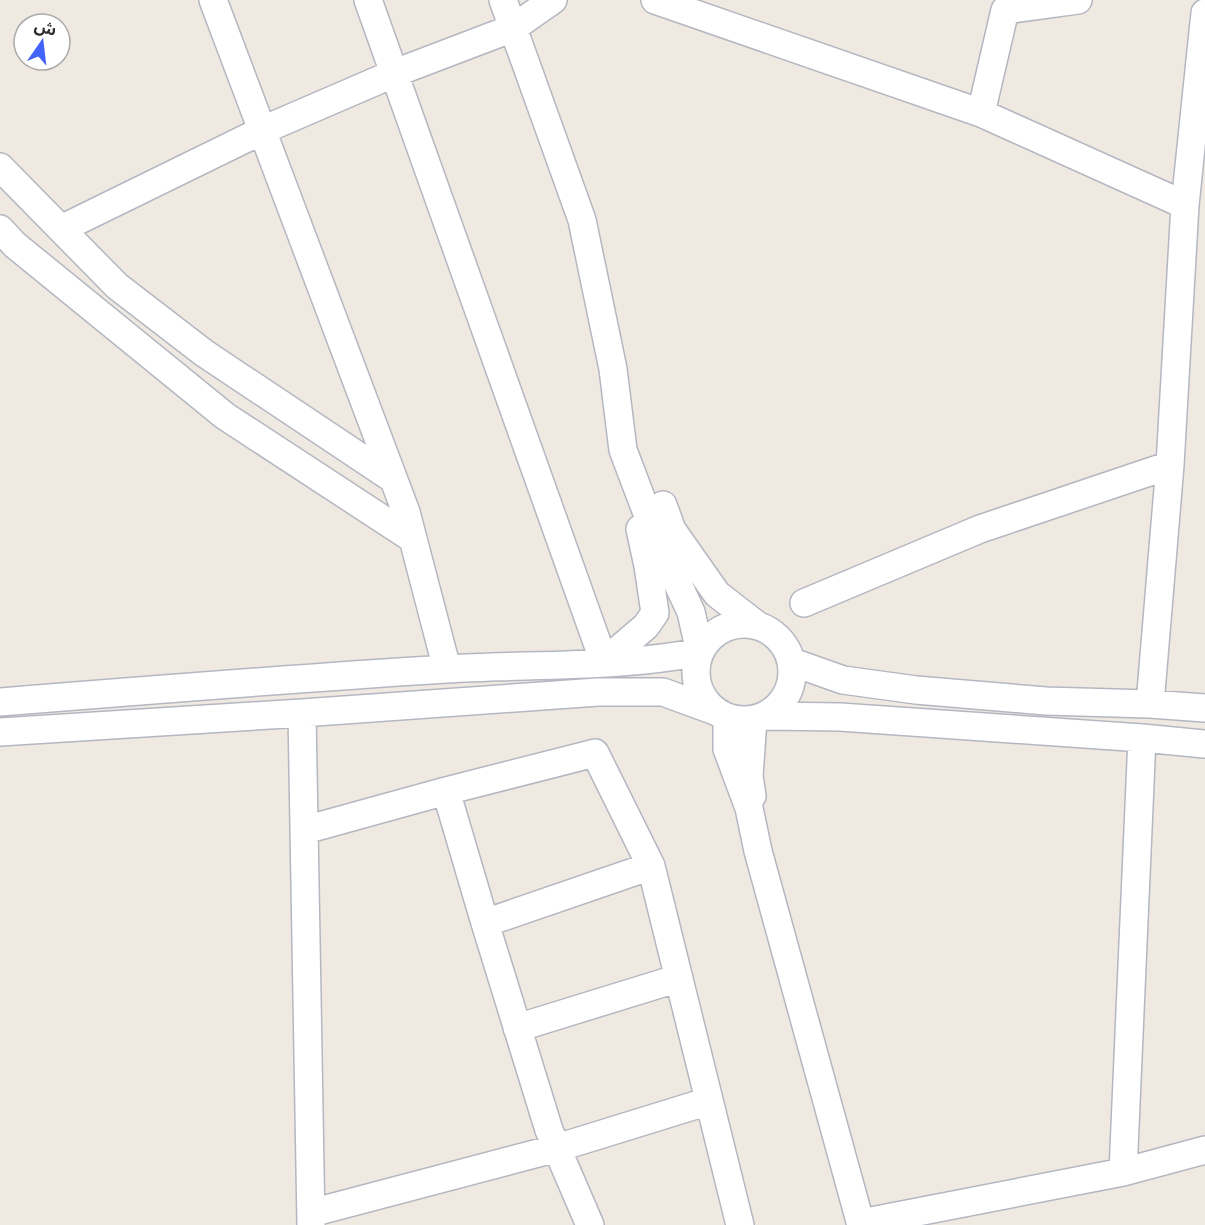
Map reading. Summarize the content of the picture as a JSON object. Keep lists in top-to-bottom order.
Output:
{
  "north": "top"
}
